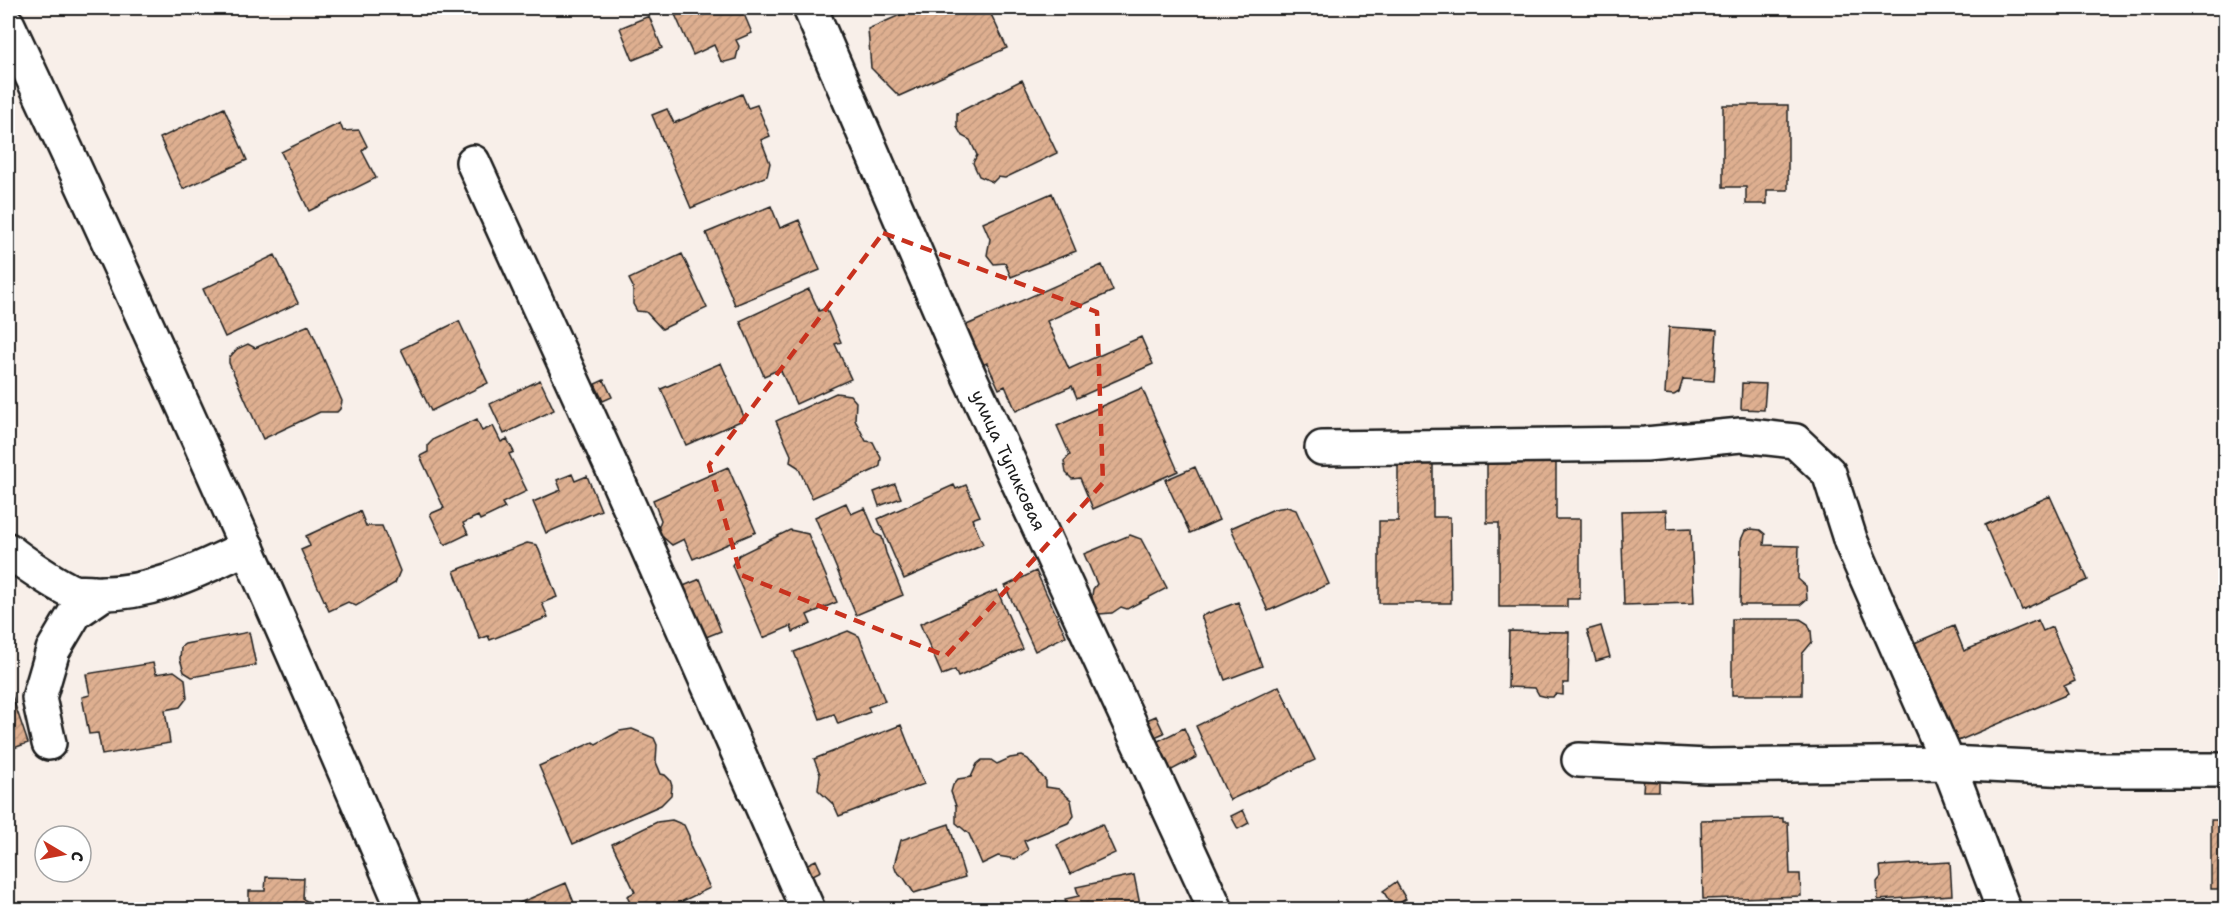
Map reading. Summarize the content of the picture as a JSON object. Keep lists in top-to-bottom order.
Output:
{
  "streets": {
    "street": ["улица Тупиковая"]
  },
  "north": "right"
}
